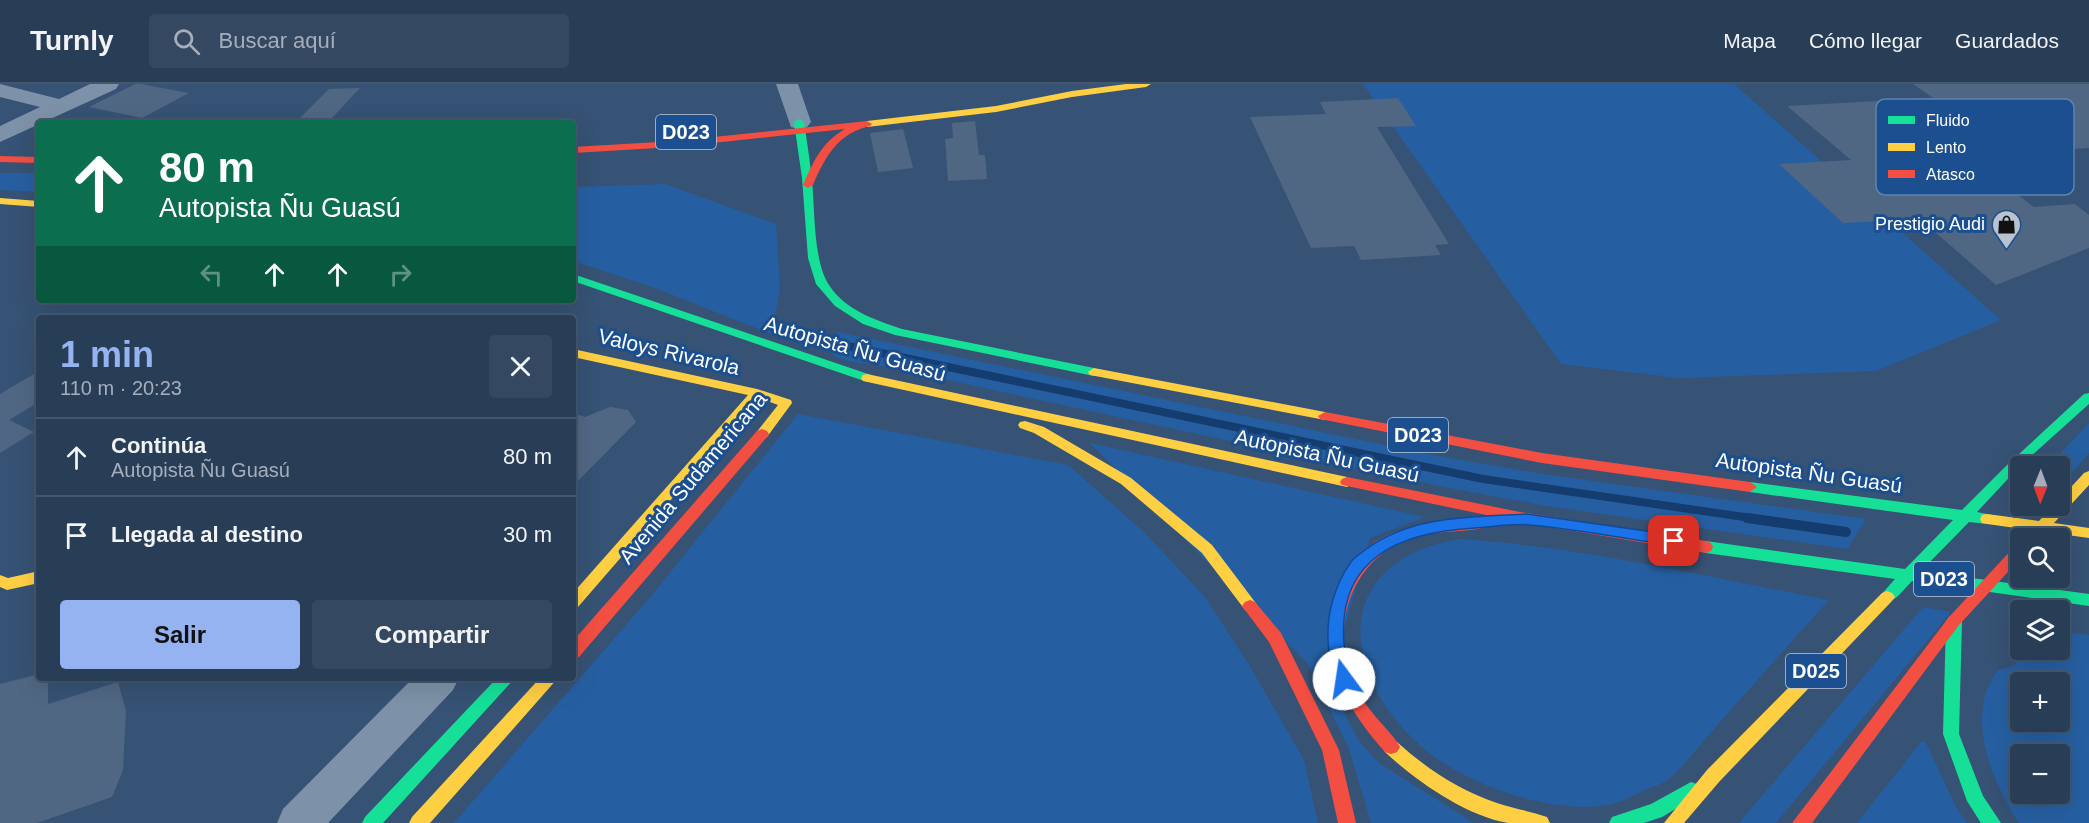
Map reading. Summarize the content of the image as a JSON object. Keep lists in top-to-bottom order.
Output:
{
  "streets": {
    "main road": [
      "D023",
      "Autopista Ñu Guasú",
      "Valoys Rivarola",
      "Avenida Sudamericana",
      "D025"
    ]
  },
  "crossings": [
    ["D023", "Autopista Ñu Guasú"],
    ["Valoys Rivarola", "Avenida Sudamericana"]
  ],
  "places": {
    "shop": ["Prestigio Audi"]
  },
  "legend": ["Fluido", "Lento", "Atasco"],
  "north": "bottom",
  "page": {
    "header": "Turnly",
    "search": "Buscar aquí",
    "nav": ["Mapa", "Cómo llegar", "Guardados"],
    "turn": ["80 m", "Autopista Ñu Guasú"],
    "heading": ["1 min", "110 m · 20:23"],
    "list": [
      {
        "name": "Continúa",
        "note": "Autopista Ñu Guasú",
        "value": "80 m"
      },
      {
        "name": "Llegada al destino",
        "value": "30 m"
      }
    ],
    "map_buttons": ["+", "−"],
    "buttons": ["Salir", "Compartir"]
  }
}
